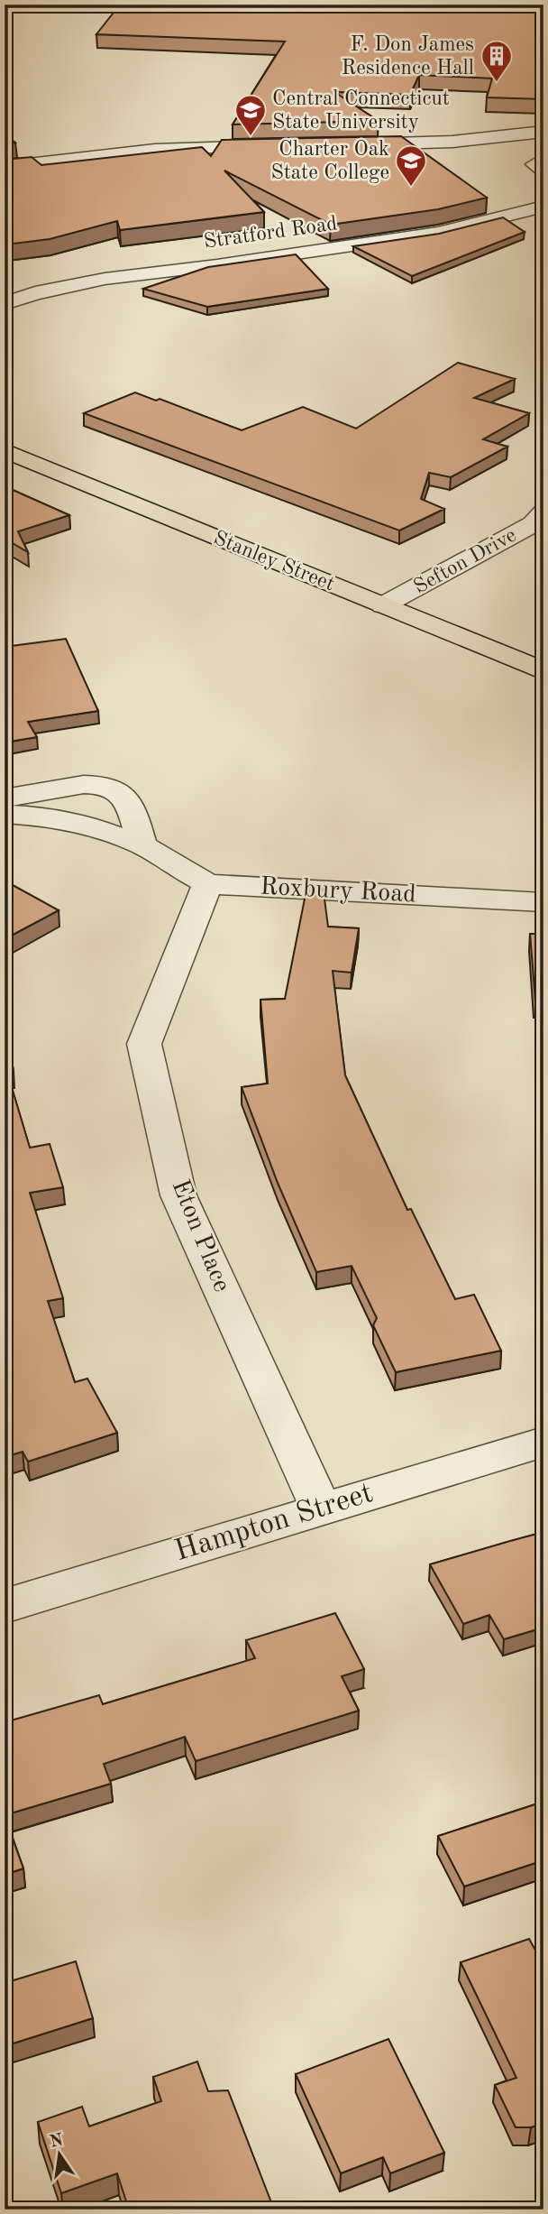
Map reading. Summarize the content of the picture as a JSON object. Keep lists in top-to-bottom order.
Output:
{
  "streets": {
    "main road": ["Stanley Street"],
    "street": [
      "Stratford Road",
      "Sefton Drive",
      "Roxbury Road",
      "Eton Place",
      "Hampton Street"
    ]
  },
  "crossings": [
    ["Stanley Street", "Sefton Drive"],
    ["Roxbury Road", "Eton Place"],
    ["Eton Place", "Hampton Street"]
  ],
  "places": {
    "building": ["F. Don James Residence Hall"],
    "school or university": ["Central Connecticut State University", "Charter Oak State College"]
  },
  "north": "top"
}
